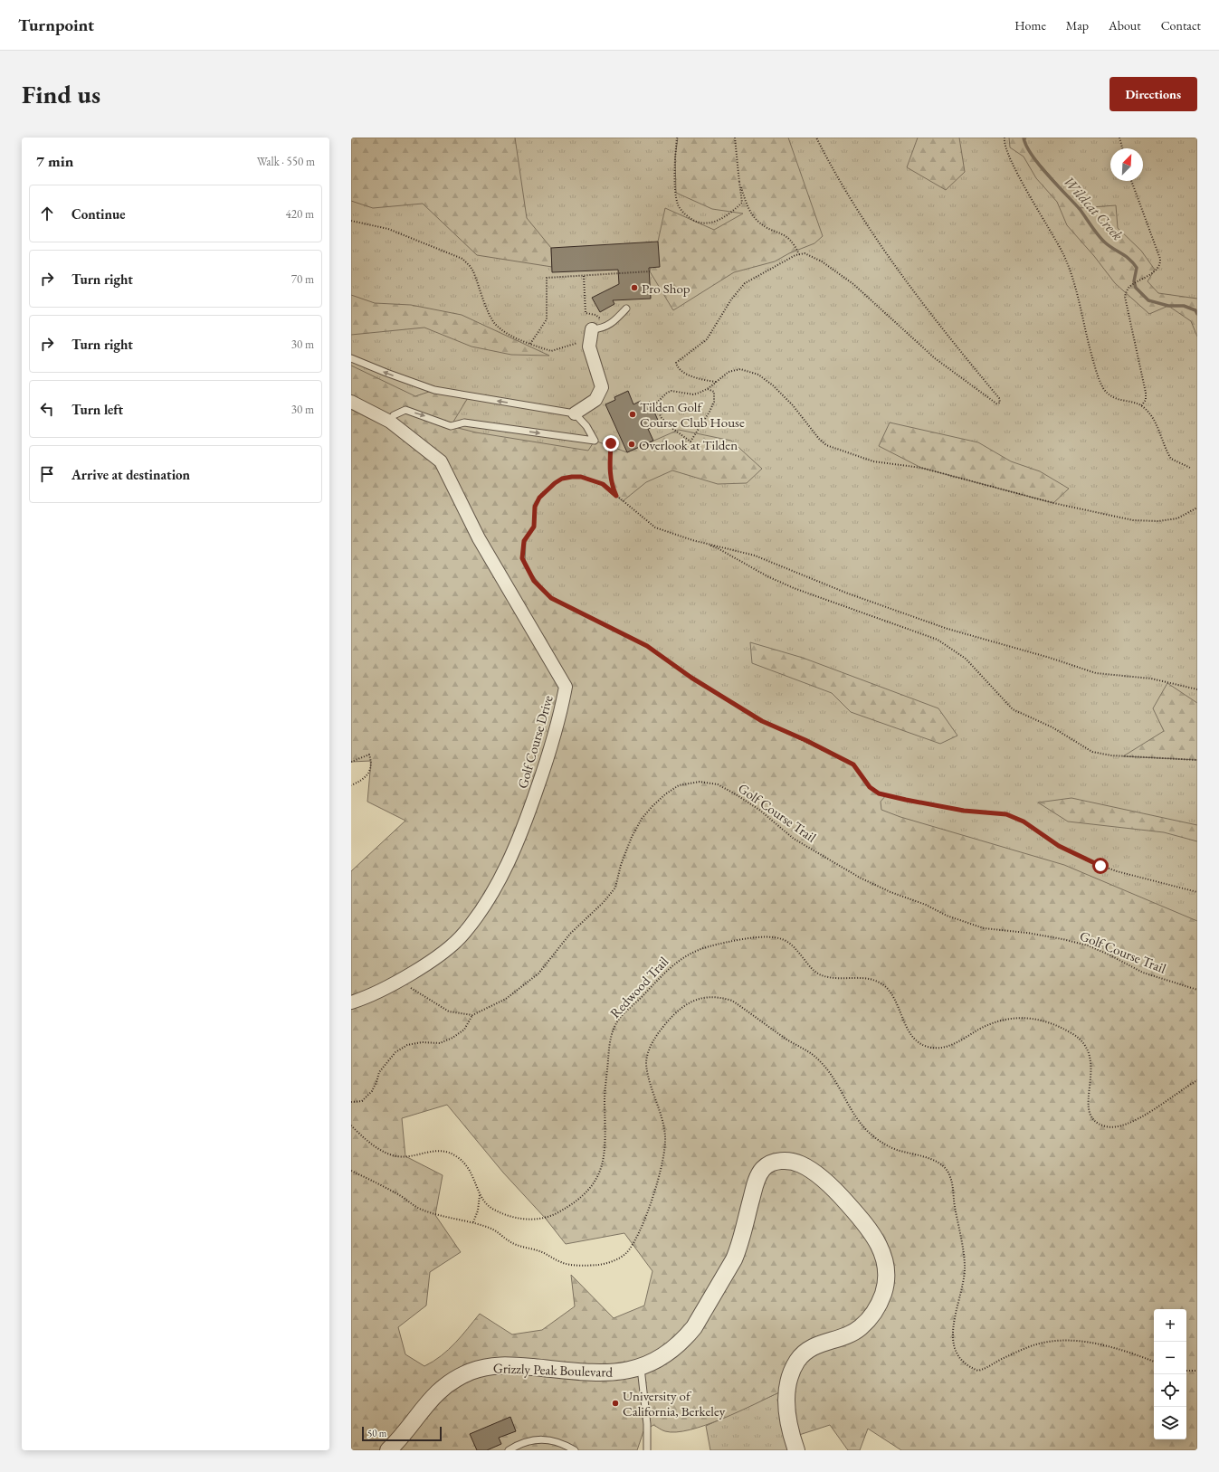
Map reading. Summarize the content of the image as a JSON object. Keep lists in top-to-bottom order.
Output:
{
  "streets": {
    "street": ["Golf Course Drive", "Grizzly Peak Boulevard"],
    "path": ["Golf Course Trail", "Redwood Trail"]
  },
  "water": ["Wildcat Creek"],
  "places": [
    "Pro Shop",
    "Tilden Golf Course Club House",
    "Overlook at Tilden",
    "University of California, Berkeley"
  ],
  "scale_bar": "50 m",
  "north": "top right",
  "page": {
    "header": "Turnpoint",
    "nav": [
      "Home",
      "Map",
      "About",
      "Contact"
    ],
    "buttons": "Directions",
    "title": "Find us",
    "heading": ["7 min", "Walk · 550 m"],
    "list": [
      ["Continue", "420 m"],
      ["Turn right", "70 m"],
      ["Turn right", "30 m"],
      ["Turn left", "30 m"],
      "Arrive at destination"
    ],
    "map_buttons": ["+", "−"],
    "scale": "50 m"
  }
}
